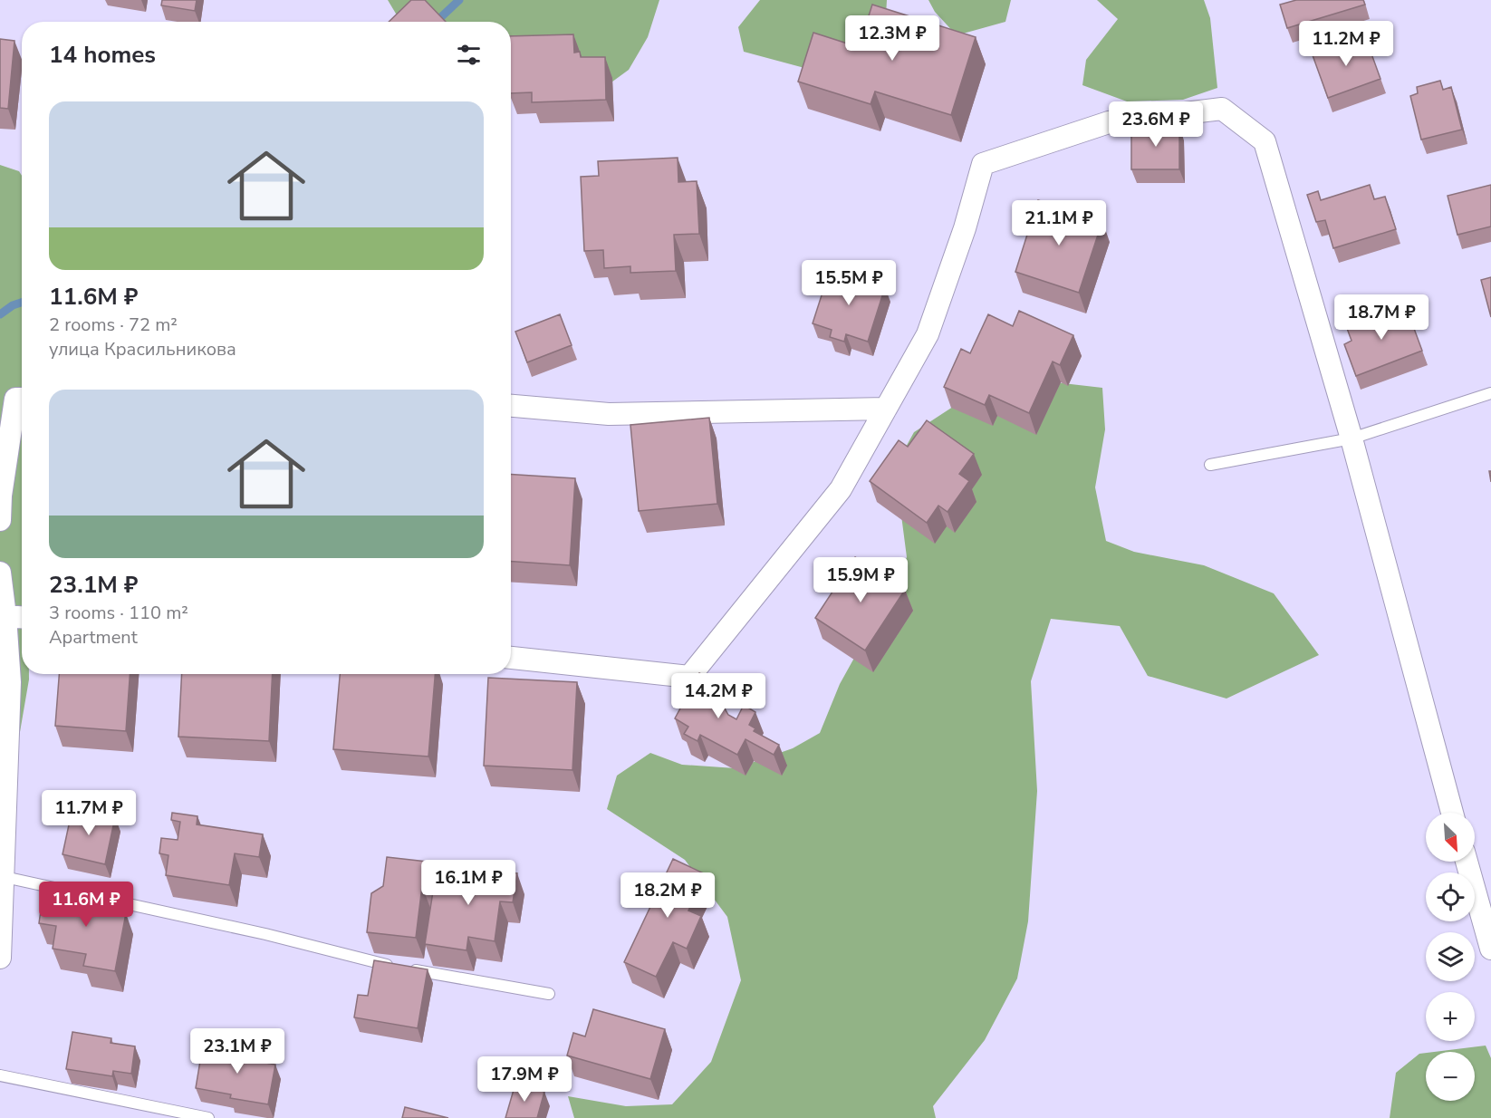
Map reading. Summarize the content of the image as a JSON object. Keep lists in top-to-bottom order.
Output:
{
  "north": "bottom right",
  "page": {
    "price": [
      "12.3M ₽",
      "11.2M ₽",
      "23.6M ₽",
      "21.1M ₽",
      "15.5M ₽",
      "18.7M ₽",
      "15.9M ₽",
      "14.2M ₽",
      "11.7M ₽",
      "16.1M ₽",
      "18.2M ₽",
      "11.6M ₽",
      "23.1M ₽",
      "17.9M ₽"
    ],
    "heading": "14 homes",
    "list": [
      {
        "name": "11.6M ₽",
        "note": "2 rooms · 72 m² · улица Красильникова"
      },
      {
        "name": "23.1M ₽",
        "note": "3 rooms · 110 m² · Apartment"
      }
    ],
    "map_buttons": ["+", "−"]
  }
}
